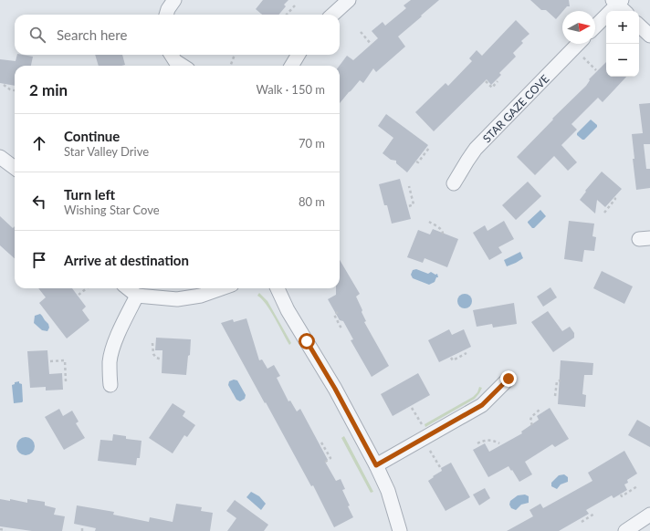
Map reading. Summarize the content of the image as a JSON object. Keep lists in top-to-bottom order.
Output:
{
  "streets": {
    "street": ["STAR GAZE COVE"]
  },
  "north": "right",
  "page": {
    "map_buttons": ["+", "−"],
    "search": "Search here",
    "heading": ["2 min", "Walk · 150 m"],
    "list": [
      ["Continue", "Star Valley Drive", "70 m"],
      ["Turn left", "Wishing Star Cove", "80 m"],
      "Arrive at destination"
    ]
  }
}
